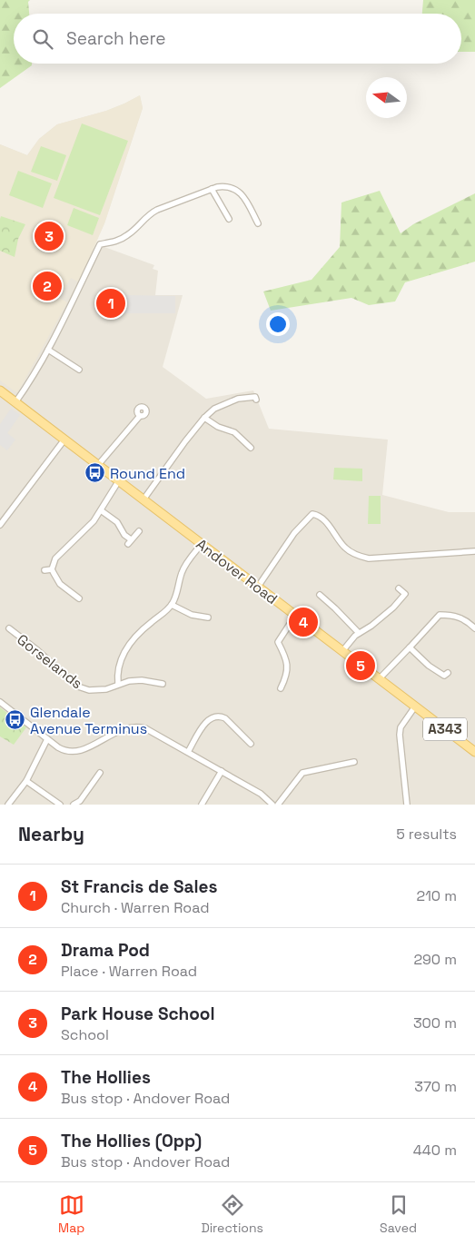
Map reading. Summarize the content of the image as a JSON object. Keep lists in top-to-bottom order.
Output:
{
  "streets": {
    "main road": ["Andover Road", "A343"],
    "street": ["Gorselands"]
  },
  "places": {
    "bus stop": ["Round End", "Glendale Avenue Terminus"]
  },
  "north": "left",
  "page": {
    "search": "Search here",
    "pins": [
      "3",
      "2",
      "1",
      "4",
      "5"
    ],
    "heading": ["Nearby", "5 results"],
    "list": [
      {
        "mark": "1",
        "name": "St Francis de Sales",
        "note": "Church · Warren Road",
        "value": "210 m"
      },
      {
        "mark": "2",
        "name": "Drama Pod",
        "note": "Place · Warren Road",
        "value": "290 m"
      },
      {
        "mark": "3",
        "name": "Park House School",
        "note": "School",
        "value": "300 m"
      },
      {
        "mark": "4",
        "name": "The Hollies",
        "note": "Bus stop · Andover Road",
        "value": "370 m"
      },
      {
        "mark": "5",
        "name": "The Hollies (Opp)",
        "note": "Bus stop · Andover Road",
        "value": "440 m"
      }
    ],
    "nav": ["Map", "Directions", "Saved"]
  }
}
